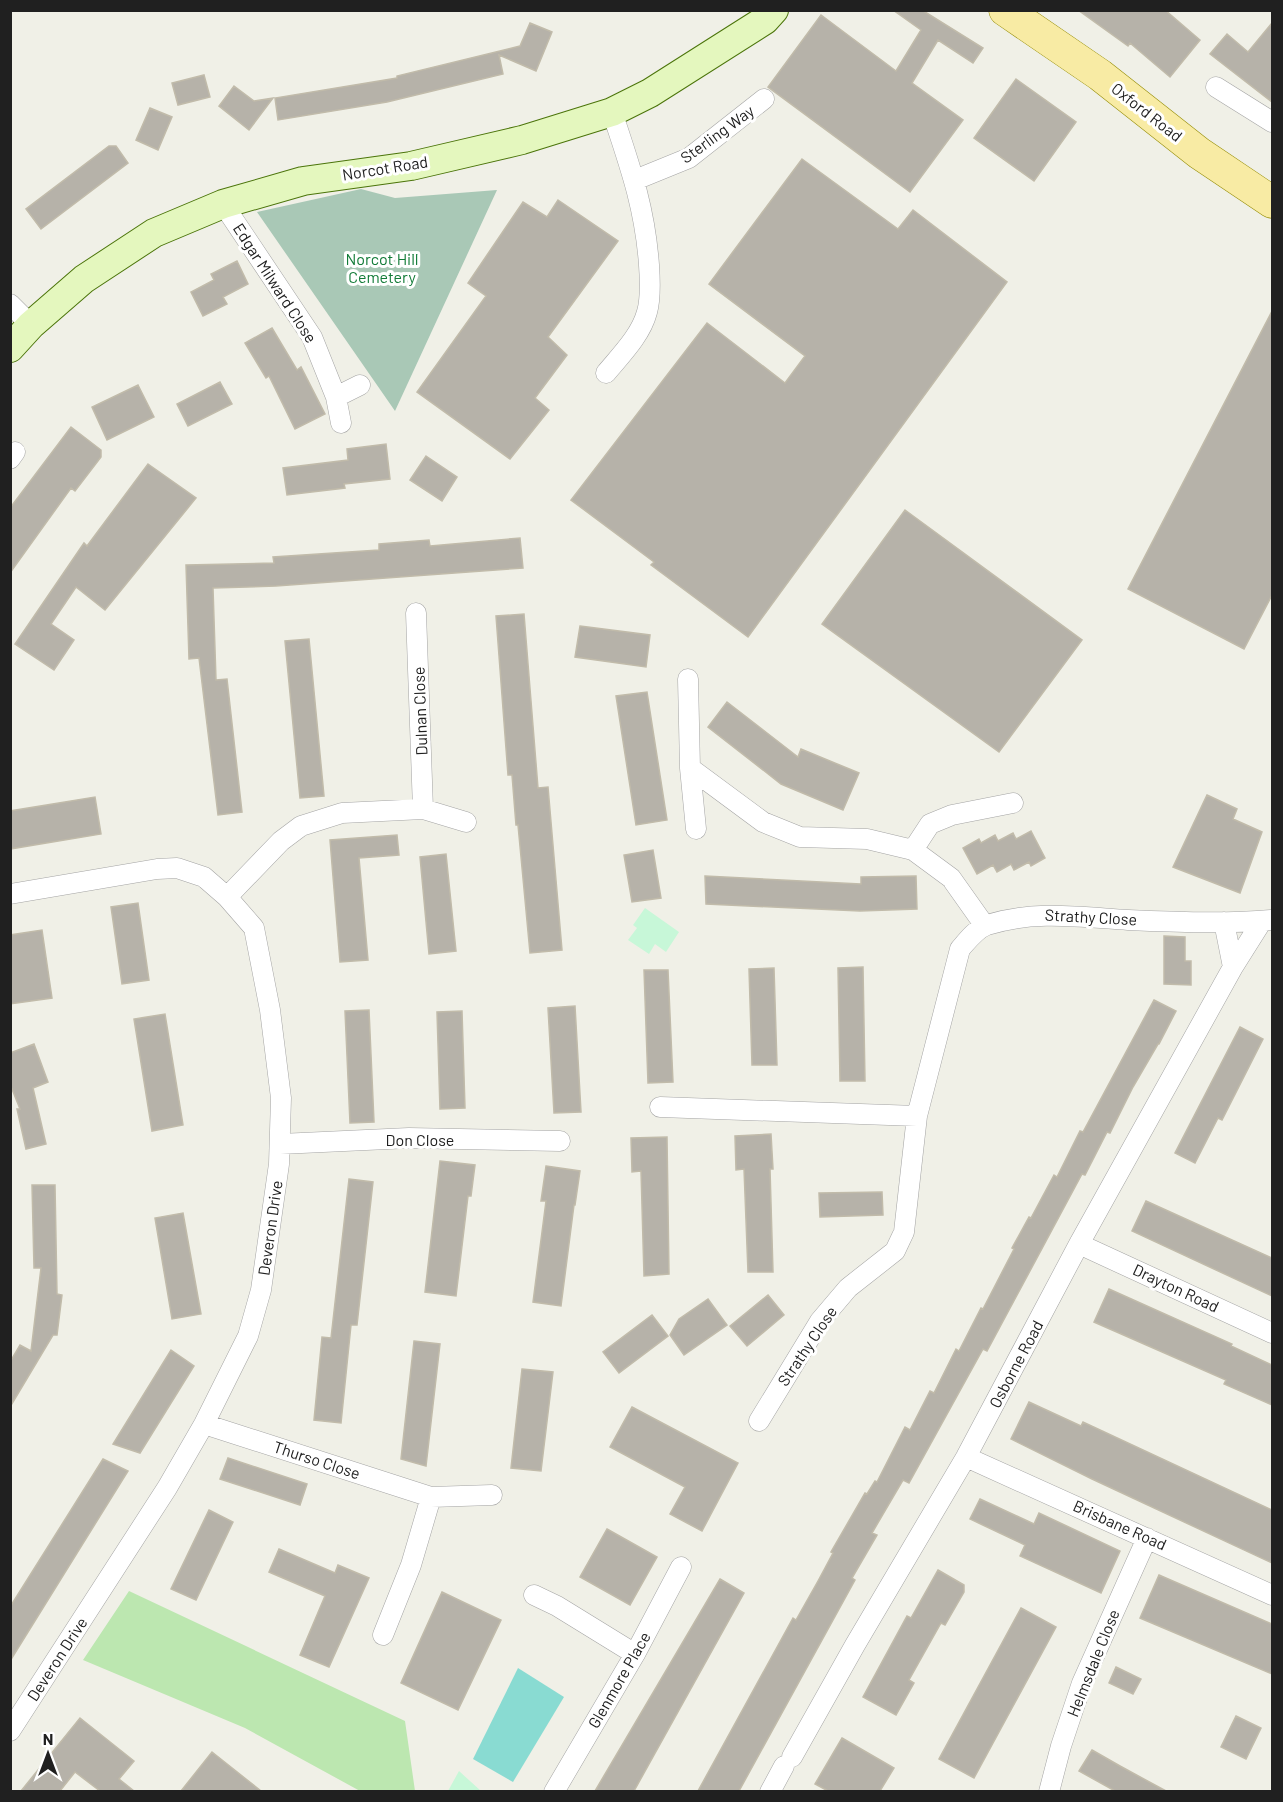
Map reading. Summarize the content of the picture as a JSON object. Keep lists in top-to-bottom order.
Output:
{
  "streets": {
    "main road": ["Oxford Road"],
    "street": [
      "Sterling Way",
      "Norcot Road",
      "Edgar Milward Close",
      "Dulnan Close",
      "Strathy Close",
      "Don Close",
      "Deveron Drive",
      "Drayton Road",
      "Osborne Road",
      "Thurso Close",
      "Brisbane Road",
      "Helmsdale Close",
      "Glenmore Place"
    ]
  },
  "crossings": [
    ["Norcot Road", "Edgar Milward Close"],
    ["Strathy Close", "Osborne Road"],
    ["Don Close", "Deveron Drive"],
    ["Deveron Drive", "Thurso Close"],
    ["Drayton Road", "Osborne Road"],
    ["Osborne Road", "Brisbane Road"],
    ["Brisbane Road", "Helmsdale Close"]
  ],
  "parks": ["Norcot Hill Cemetery"],
  "north": "top"
}
